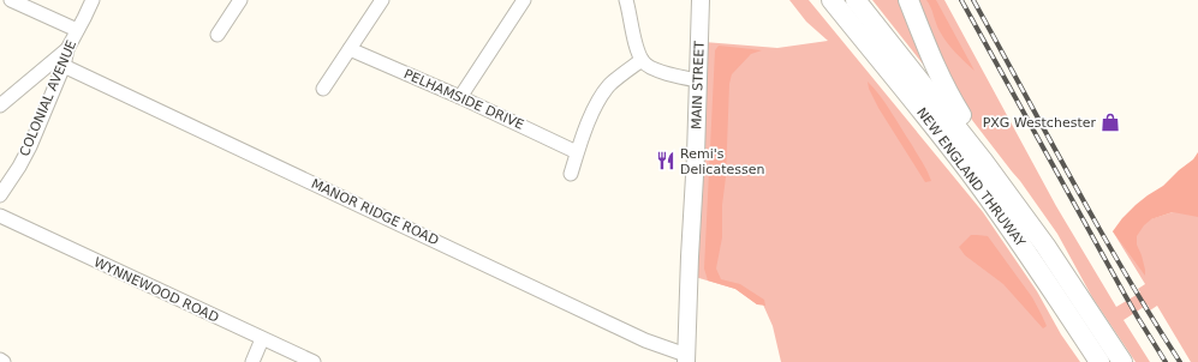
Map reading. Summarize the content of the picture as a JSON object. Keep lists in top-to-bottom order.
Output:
{
  "streets": {
    "highway": ["NEW ENGLAND THRUWAY"],
    "main road": ["MAIN STREET"],
    "street": [
      "COLONIAL AVENUE",
      "PELHAMSIDE DRIVE",
      "MANOR RIDGE ROAD",
      "WYNNEWOOD ROAD"
    ]
  },
  "crossings": [
    ["MAIN STREET", "MANOR RIDGE ROAD"],
    ["COLONIAL AVENUE", "MANOR RIDGE ROAD"]
  ],
  "places": {
    "shop": ["PXG Westchester"],
    "restaurant": ["Remi's Delicatessen"]
  }
}
